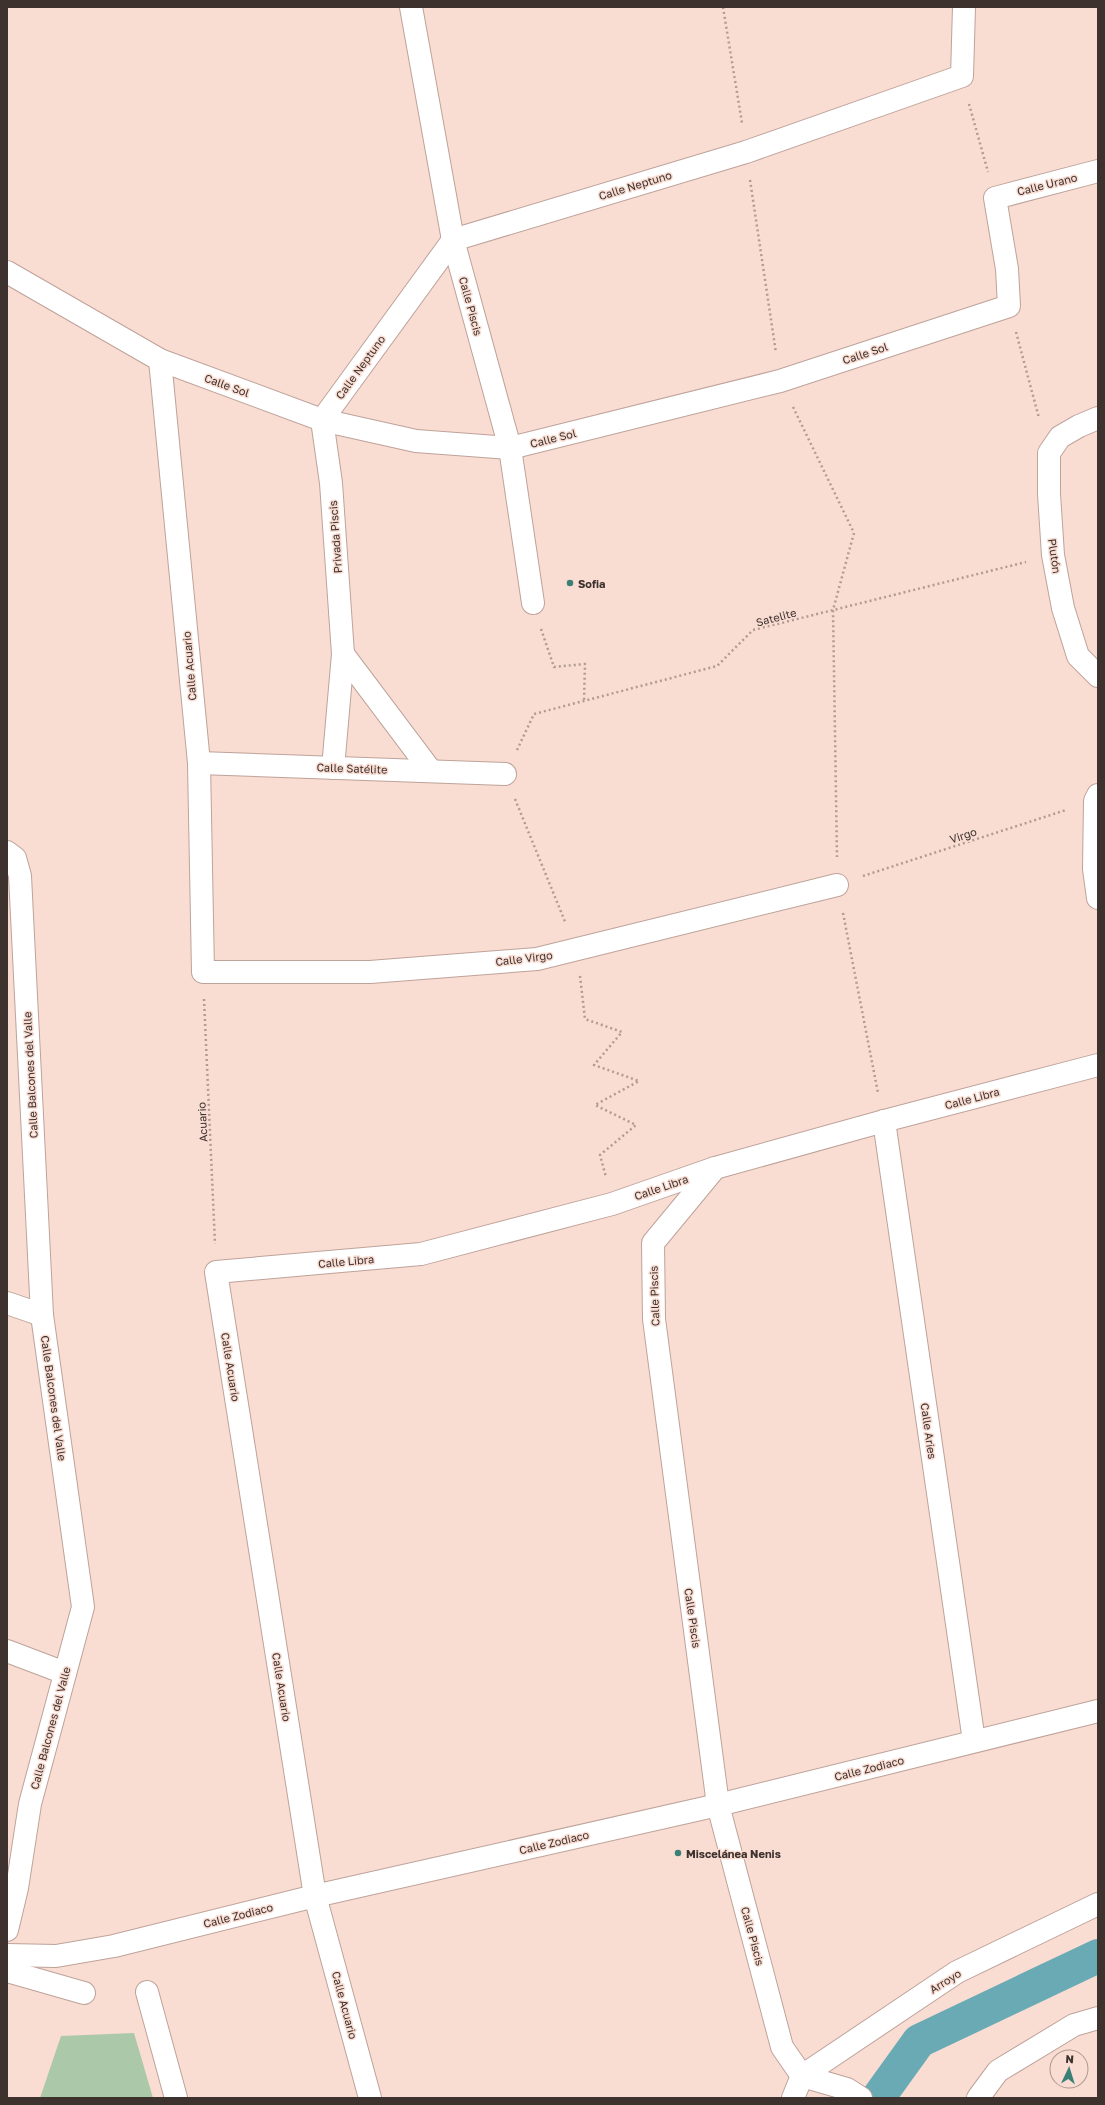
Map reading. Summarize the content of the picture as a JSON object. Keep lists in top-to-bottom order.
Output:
{
  "streets": {
    "street": [
      "Calle Urano",
      "Calle Neptuno",
      "Calle Piscis",
      "Calle Sol",
      "Privada Piscis",
      "Plutón",
      "Calle Acuario",
      "Calle Satélite",
      "Calle Virgo",
      "Calle Balcones del Valle",
      "Calle Libra",
      "Calle Aries",
      "Calle Zodiaco",
      "Arroyo"
    ],
    "path": ["Satelite", "Virgo", "Acuario"]
  },
  "crossings": [
    ["Calle Neptuno", "Calle Piscis"],
    ["Calle Neptuno", "Calle Sol"],
    ["Calle Neptuno", "Privada Piscis"],
    ["Calle Piscis", "Calle Sol"],
    ["Calle Piscis", "Calle Libra"],
    ["Calle Piscis", "Calle Zodiaco"],
    ["Calle Piscis", "Arroyo"],
    ["Calle Sol", "Privada Piscis"],
    ["Calle Sol", "Calle Acuario"],
    ["Privada Piscis", "Calle Satélite"],
    ["Plutón", "Satelite"],
    ["Satelite", "Calle Satélite"],
    ["Calle Acuario", "Calle Satélite"],
    ["Calle Acuario", "Calle Virgo"],
    ["Calle Acuario", "Calle Libra"],
    ["Calle Acuario", "Acuario"],
    ["Calle Acuario", "Calle Zodiaco"],
    ["Virgo", "Calle Virgo"],
    ["Calle Virgo", "Acuario"],
    ["Calle Libra", "Acuario"],
    ["Calle Libra", "Calle Aries"],
    ["Calle Aries", "Calle Zodiaco"]
  ],
  "places": ["Sofia", "Miscelánea Nenis"],
  "north": "top"
}
